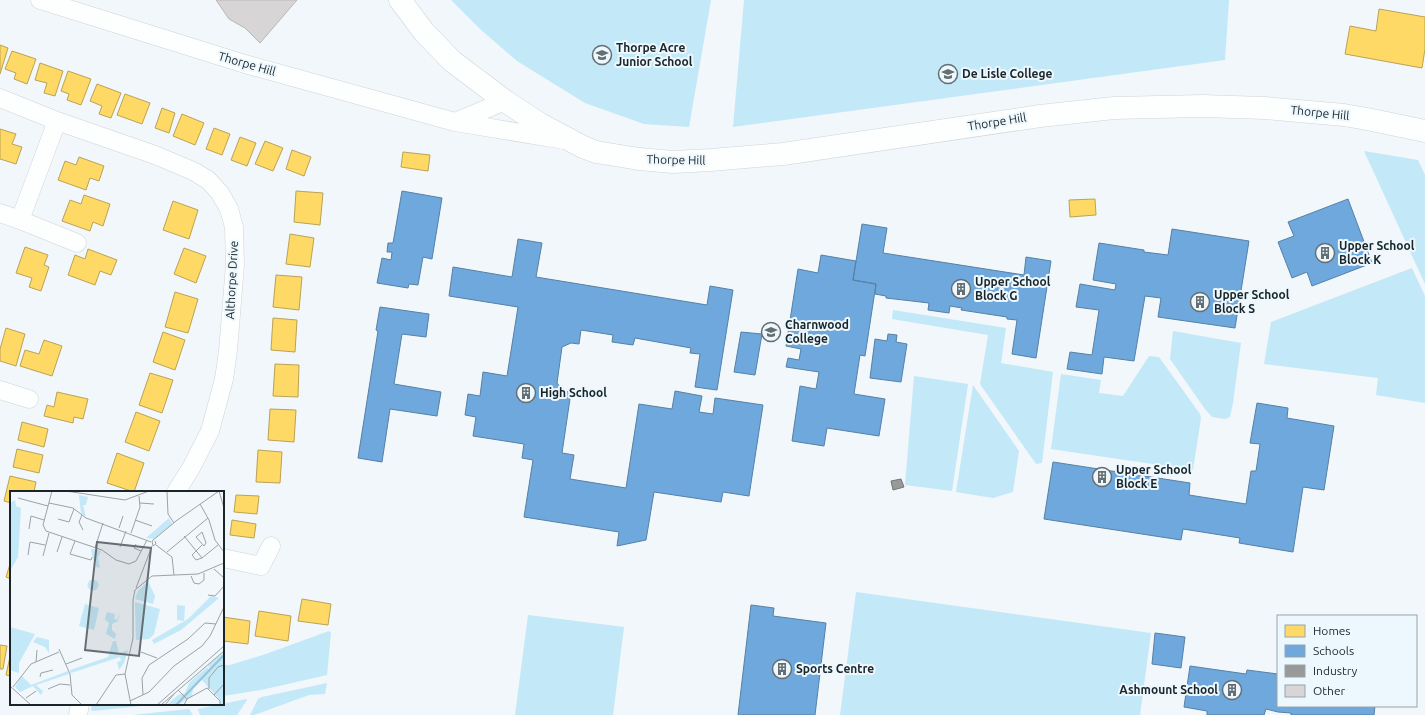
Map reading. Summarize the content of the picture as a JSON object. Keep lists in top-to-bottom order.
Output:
{
  "streets": {
    "street": ["Thorpe Hill", "Althorpe Drive"]
  },
  "places": {
    "school or university": ["Thorpe Acre Junior School", "De Lisle College", "Charnwood College"],
    "building": [
      "Upper School Block K",
      "Upper School Block G",
      "Upper School Block S",
      "High School",
      "Upper School Block E",
      "Sports Centre",
      "Ashmount School"
    ]
  },
  "legend": [
    "Homes",
    "Schools",
    "Industry",
    "Other"
  ]
}
